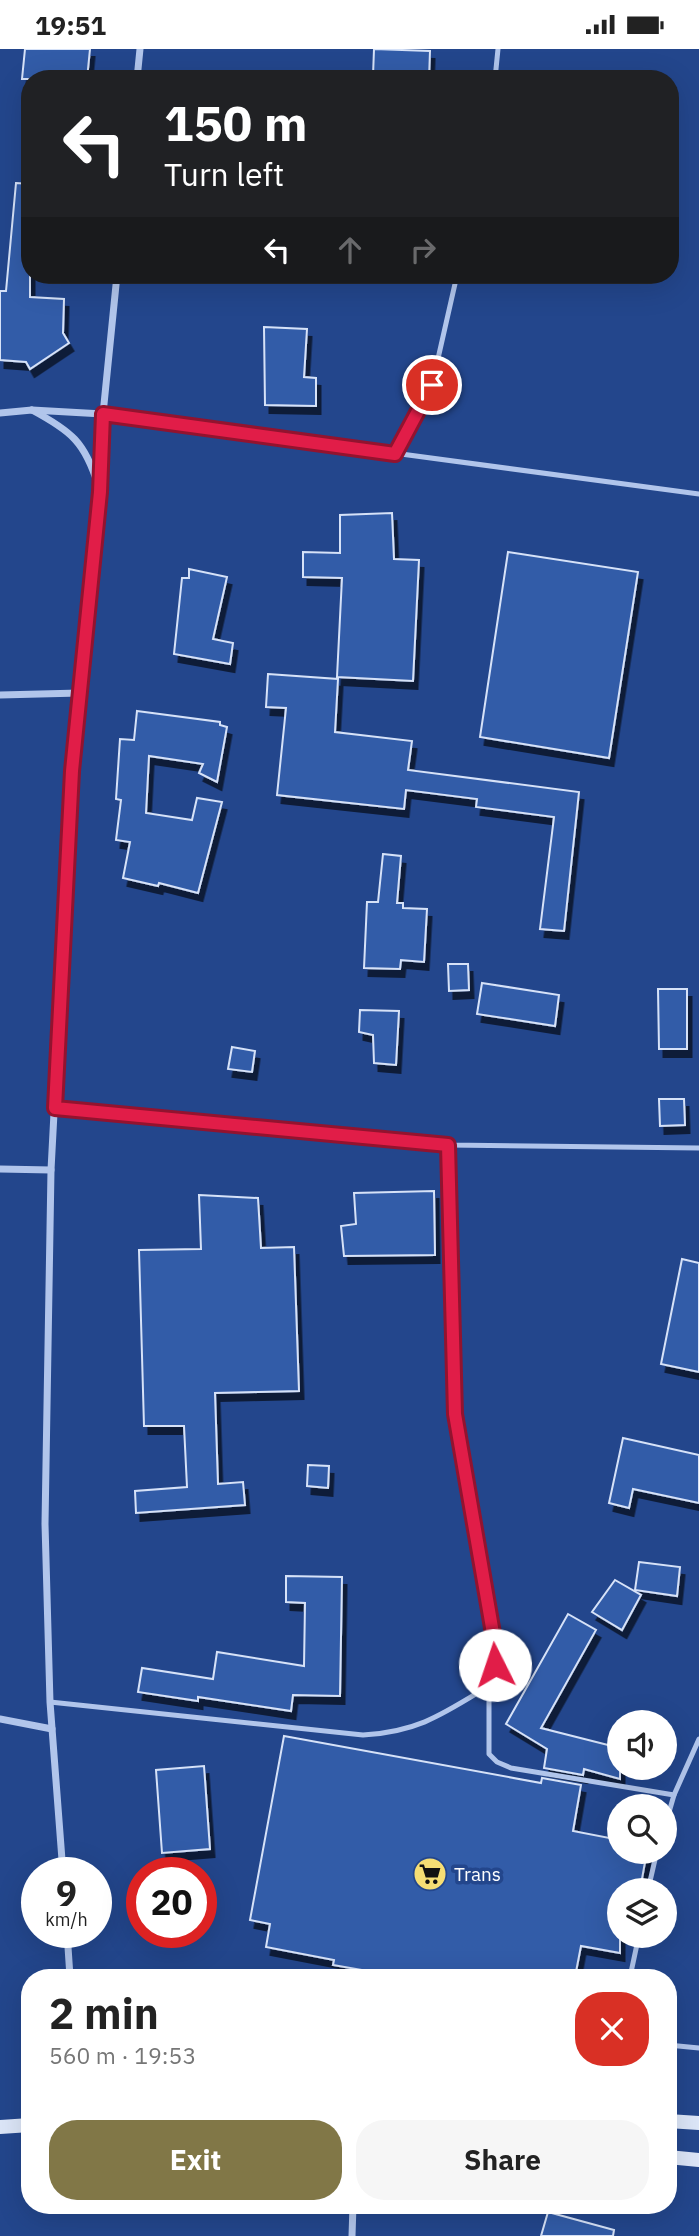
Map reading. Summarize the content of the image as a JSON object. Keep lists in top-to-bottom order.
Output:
{
  "places": {
    "supermarket": ["Trans"]
  },
  "page": {
    "status": "19:51",
    "turn": ["150 m", "Turn left"],
    "speed": "9 km/h",
    "limit": "20",
    "heading": ["2 min", "560 m · 19:53"],
    "buttons": ["Exit", "Share"]
  }
}
